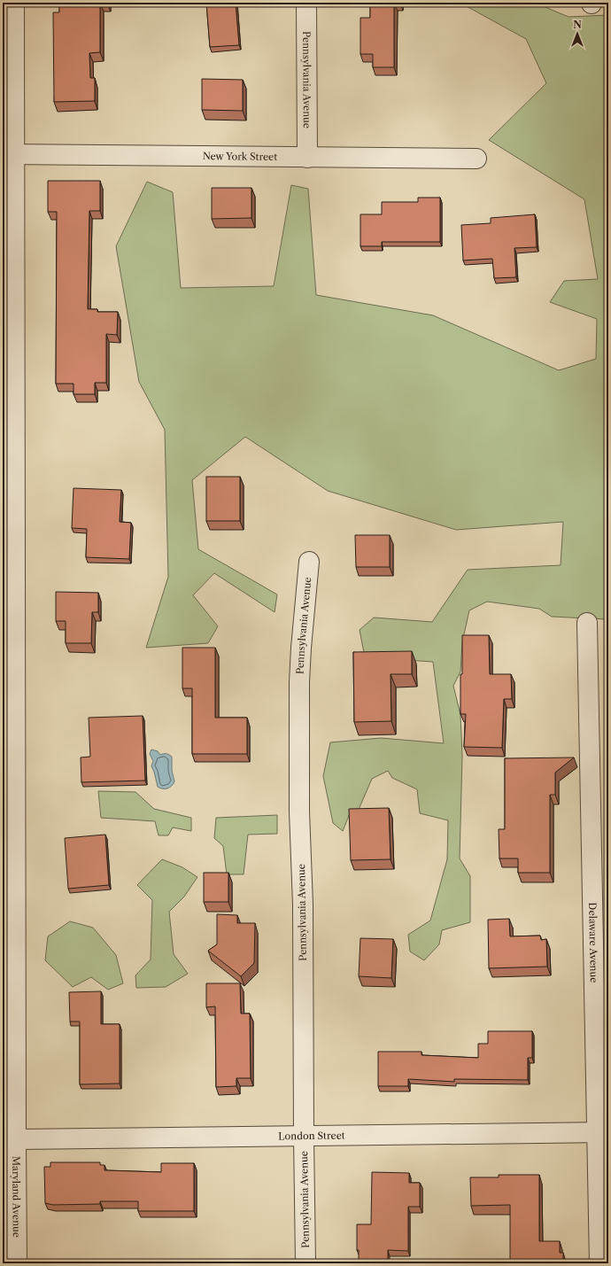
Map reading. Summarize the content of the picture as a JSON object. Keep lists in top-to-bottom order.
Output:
{
  "streets": {
    "street": [
      "Pennsylvania Avenue",
      "New York Street",
      "Delaware Avenue",
      "London Street",
      "Maryland Avenue"
    ]
  },
  "crossings": [
    ["Pennsylvania Avenue", "New York Street"],
    ["Pennsylvania Avenue", "London Street"],
    ["New York Street", "Maryland Avenue"],
    ["Delaware Avenue", "London Street"],
    ["London Street", "Maryland Avenue"]
  ],
  "north": "top"
}
